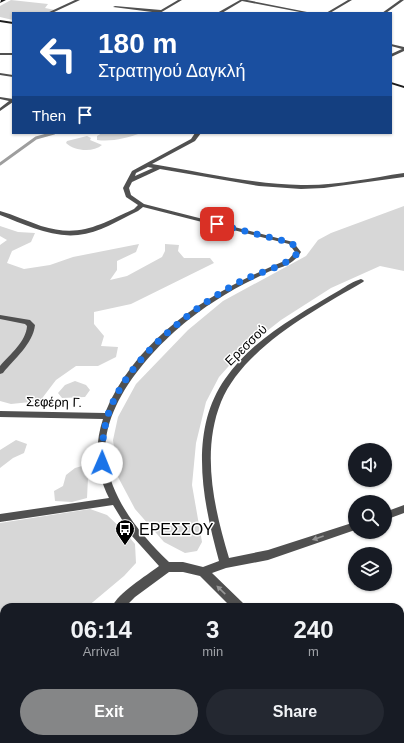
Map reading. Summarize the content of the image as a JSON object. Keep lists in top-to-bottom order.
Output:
{
  "streets": {
    "street": ["Ερεσσού", "Σεφέρη Γ."]
  },
  "places": {
    "bus stop": ["ΕΡΕΣΣΟΥ"]
  },
  "page": {
    "turn": ["180 m", "Στρατηγού Δαγκλή"],
    "then": "Then",
    "eta": [
      "06:14",
      "Arrival",
      "3",
      "min",
      "240",
      "m"
    ],
    "buttons": ["Exit", "Share"]
  }
}
